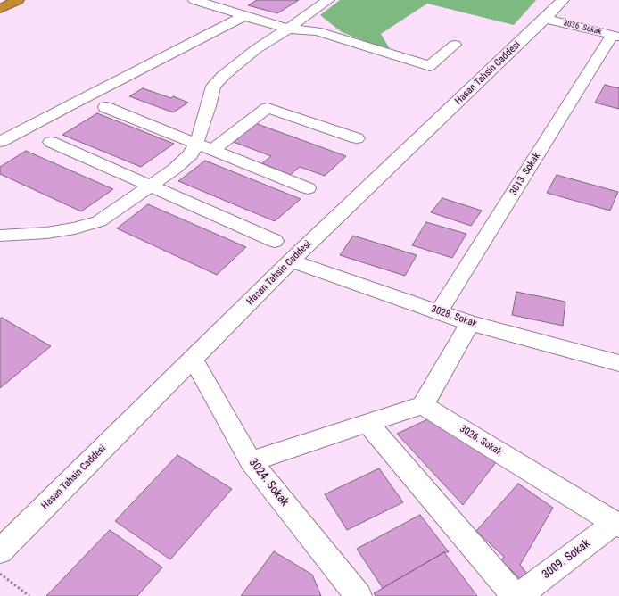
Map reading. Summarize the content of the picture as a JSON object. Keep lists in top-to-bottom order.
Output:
{
  "streets": {
    "street": [
      "3036. Sokak",
      "Hasan Tahsin Caddesi",
      "3013. Sokak",
      "3028. Sokak",
      "3026. Sokak",
      "3024. Sokak",
      "3009. Sokak"
    ]
  },
  "crossings": [
    ["3036. Sokak", "Hasan Tahsin Caddesi"],
    ["3036. Sokak", "3013. Sokak"],
    ["Hasan Tahsin Caddesi", "3028. Sokak"],
    ["Hasan Tahsin Caddesi", "3024. Sokak"],
    ["3013. Sokak", "3028. Sokak"],
    ["3026. Sokak", "3009. Sokak"]
  ]
}
